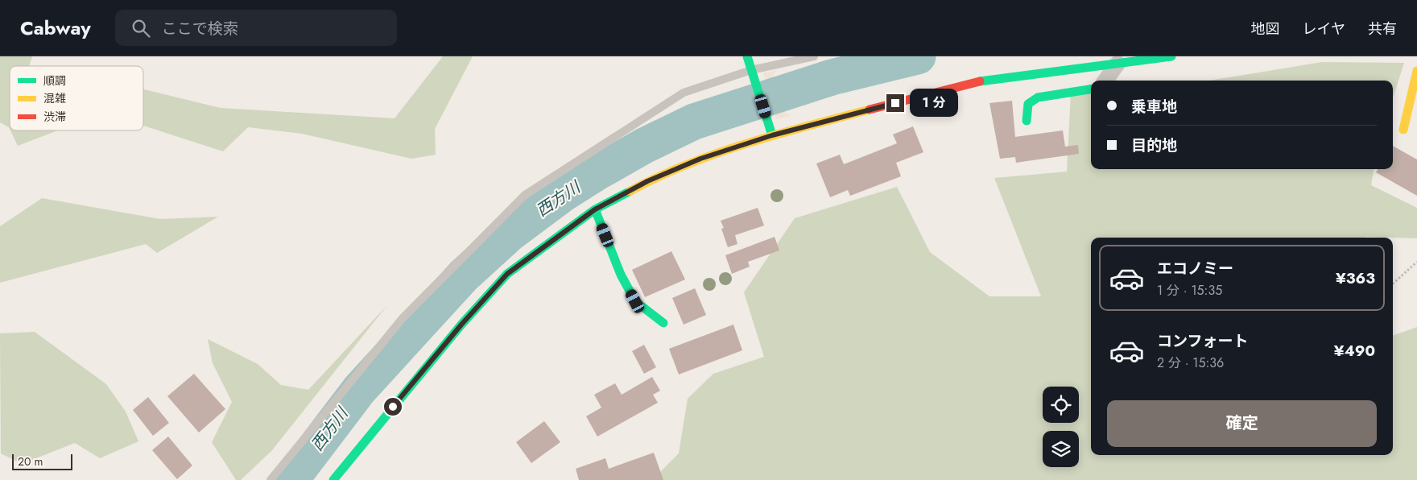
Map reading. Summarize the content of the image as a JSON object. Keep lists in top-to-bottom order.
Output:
{
  "water": ["西方川"],
  "legend": ["順調", "混雑", "渋滞"],
  "scale_bar": "20 m",
  "page": {
    "header": "Cabway",
    "search": "ここで検索",
    "nav": ["地図", "レイヤ", "共有"],
    "banner": ["乗車地", "目的地"],
    "bubble": "1 分",
    "list": [
      {
        "name": "エコノミー",
        "note": "1 分 · 15:35",
        "value": "¥363"
      },
      {
        "name": "コンフォート",
        "note": "2 分 · 15:36",
        "value": "¥490"
      }
    ],
    "buttons": "確定",
    "scale": "20 m"
  }
}
